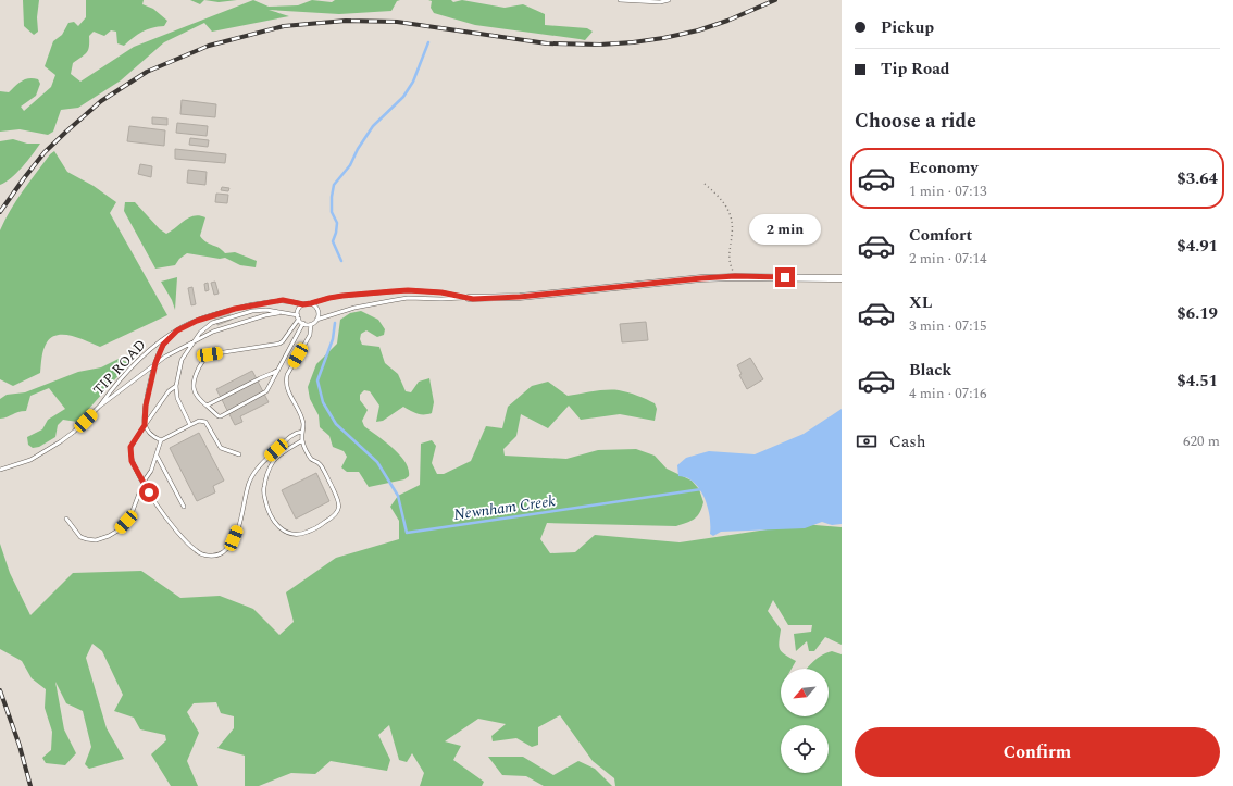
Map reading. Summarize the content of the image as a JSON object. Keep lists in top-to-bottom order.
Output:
{
  "streets": {
    "lane": ["TIP ROAD"]
  },
  "water": ["Newnham Creek"],
  "north": "bottom left",
  "page": {
    "banner": ["Pickup", "Tip Road"],
    "heading": "Choose a ride",
    "list": [
      {
        "name": "Economy",
        "note": "1 min · 07:13",
        "value": "$3.64"
      },
      {
        "name": "Comfort",
        "note": "2 min · 07:14",
        "value": "$4.91"
      },
      {
        "name": "XL",
        "note": "3 min · 07:15",
        "value": "$6.19"
      },
      {
        "name": "Black",
        "note": "4 min · 07:16",
        "value": "$4.51"
      }
    ],
    "bubble": "2 min",
    "pay": ["Cash", "620 m"],
    "buttons": "Confirm"
  }
}
